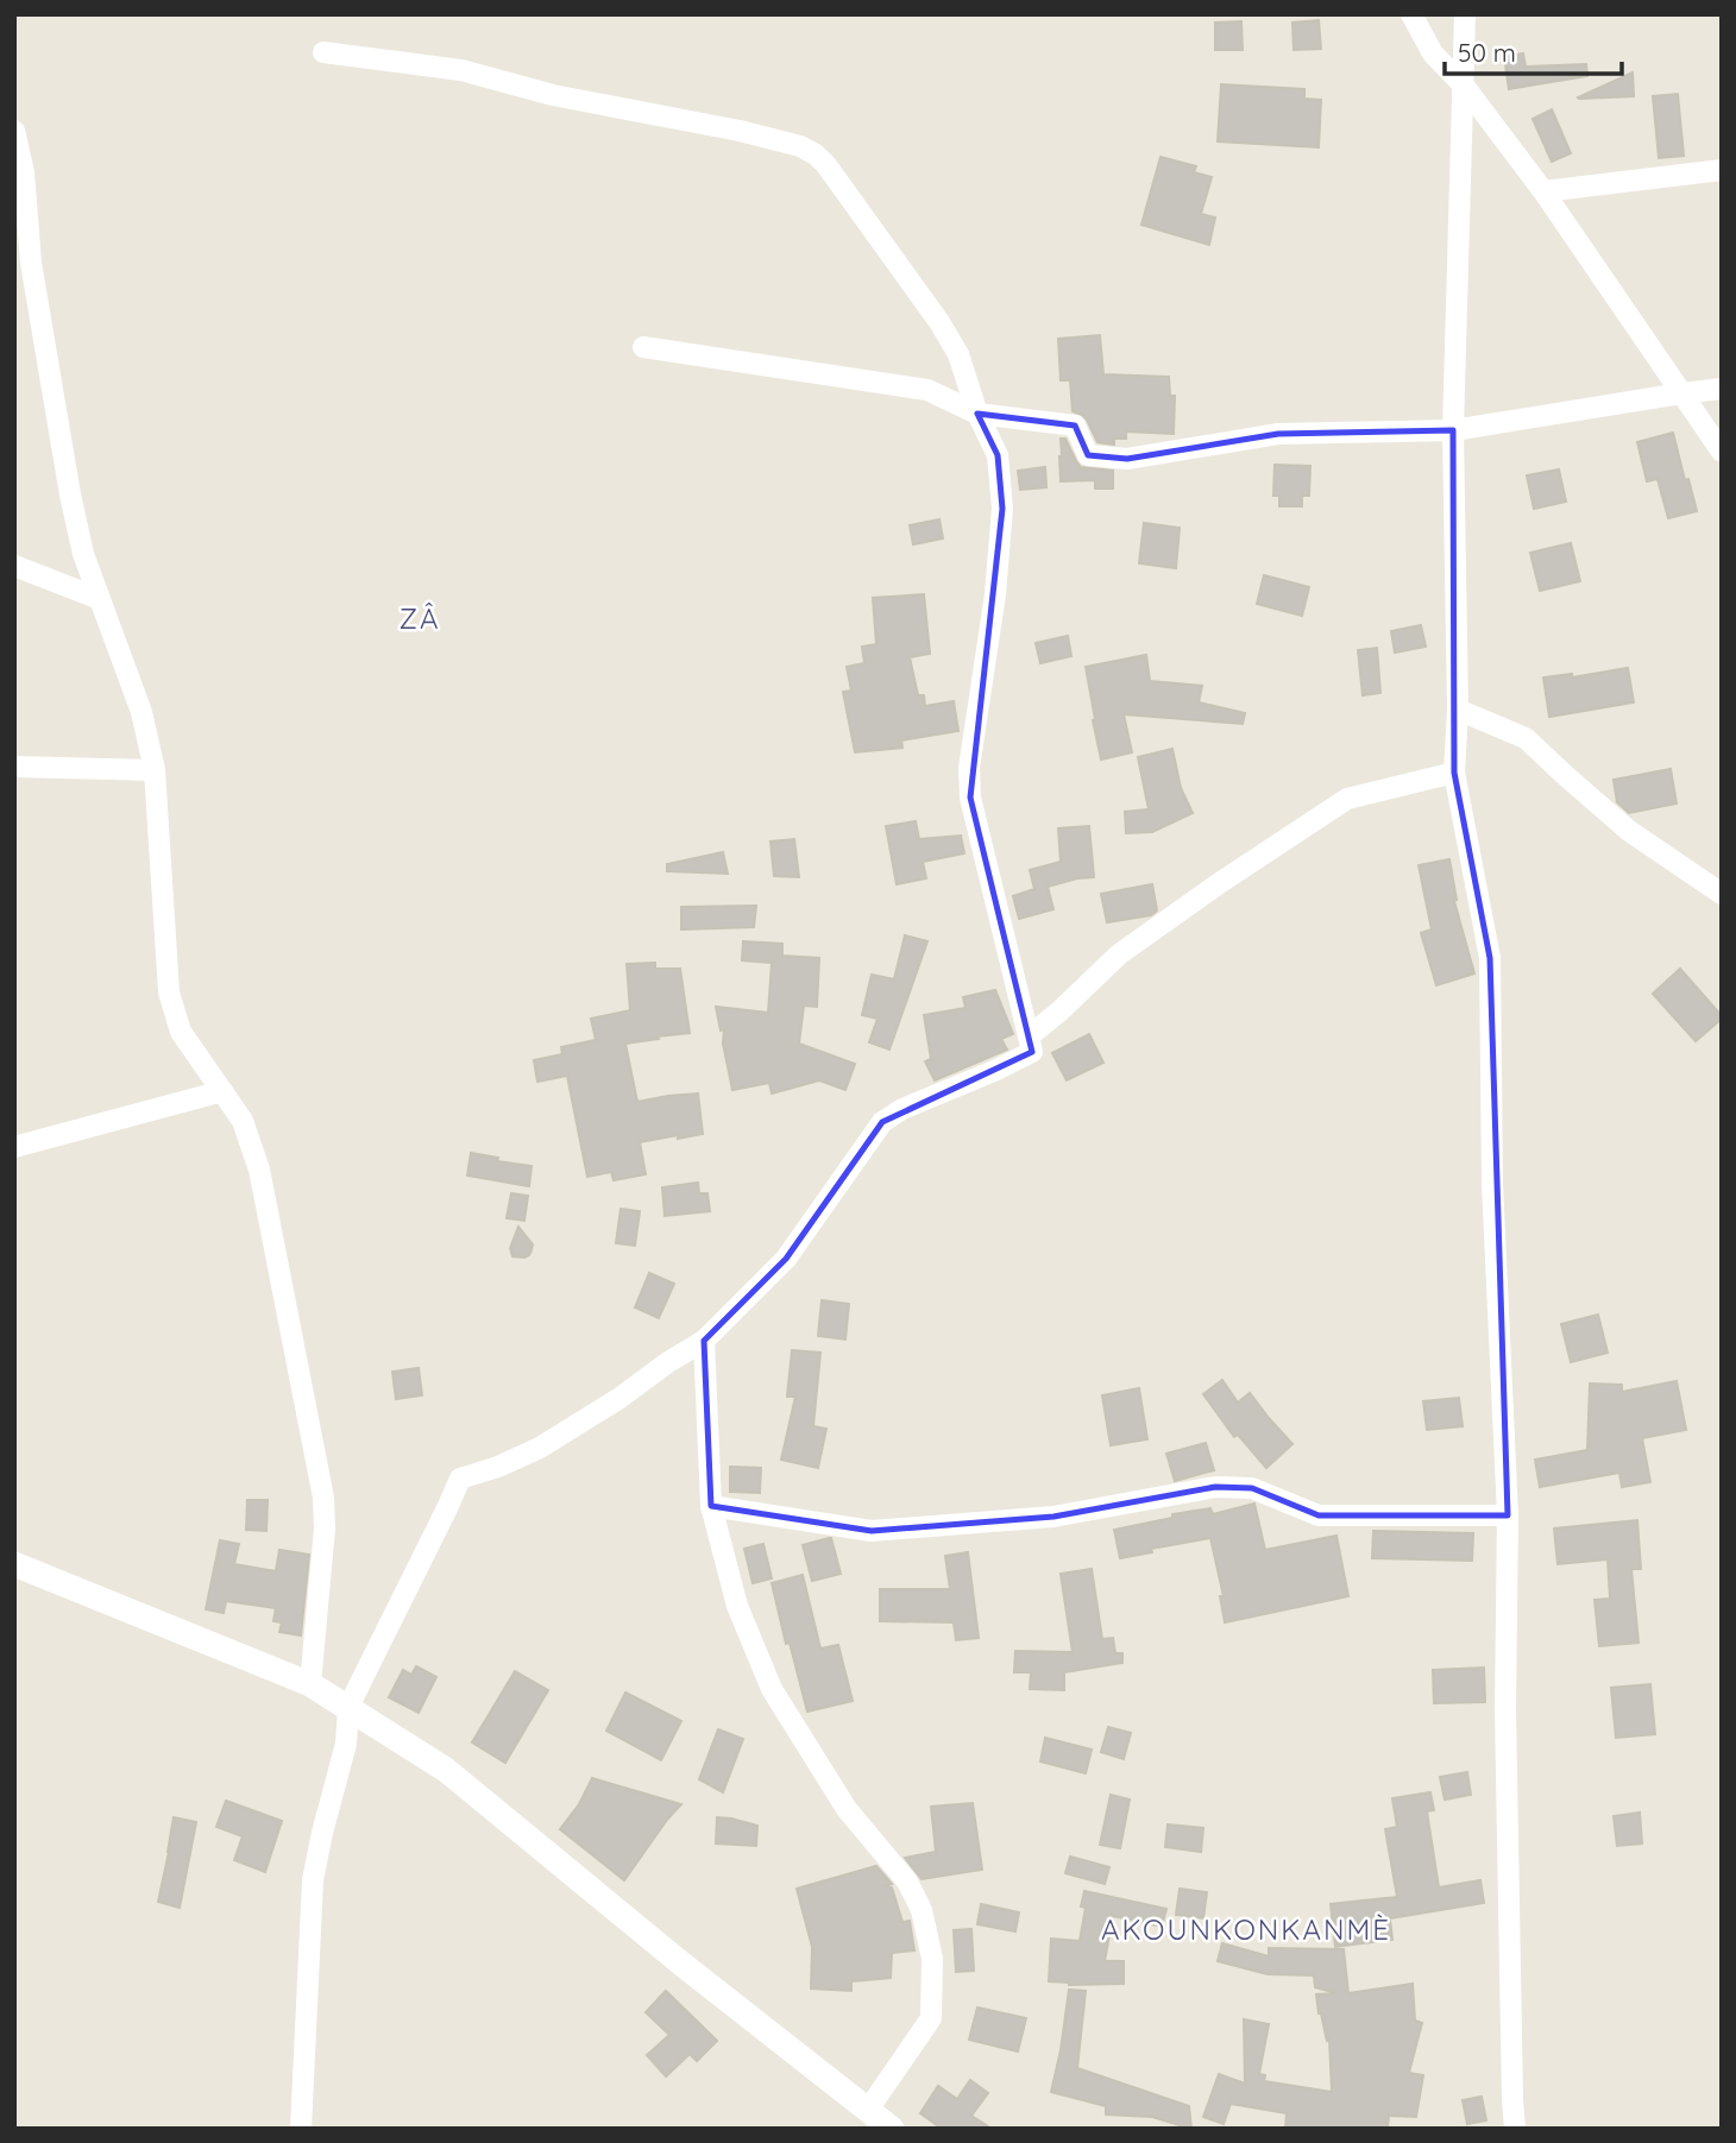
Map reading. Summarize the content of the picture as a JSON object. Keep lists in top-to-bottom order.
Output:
{
  "districts": ["ZÂ", "AKOUNKONKANMÈ"],
  "scale_bar": "50 m"
}
